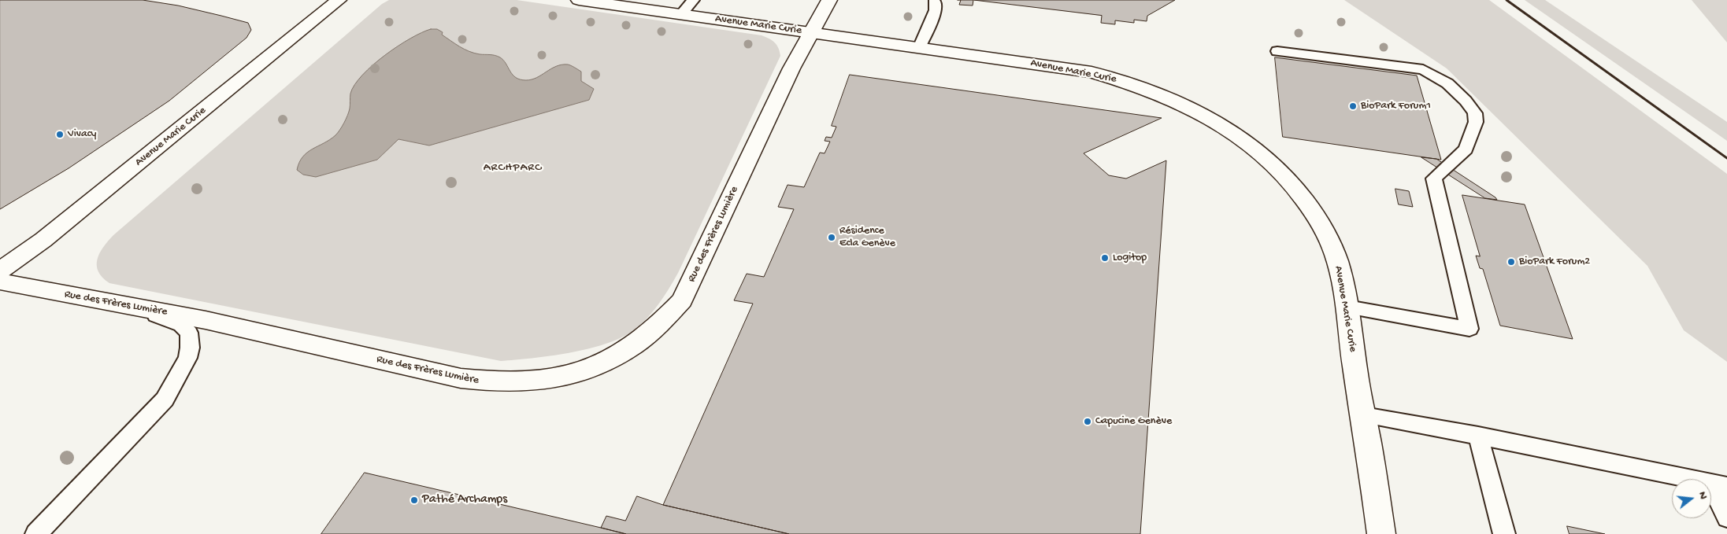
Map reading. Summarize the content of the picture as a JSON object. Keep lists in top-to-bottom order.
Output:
{
  "streets": {
    "street": ["Avenue Marie Curie", "Rue des Frères Lumière"]
  },
  "crossings": [
    ["Avenue Marie Curie", "Rue des Frères Lumière"]
  ],
  "districts": ["ARCHPARC"],
  "places": [
    "BioPark Forum1",
    "Vivacy",
    "Résidence Ecla Genève",
    "Logitop",
    "BioPark Forum2",
    "Capucine Genève",
    "Pathé Archamps"
  ],
  "north": "right"
}
